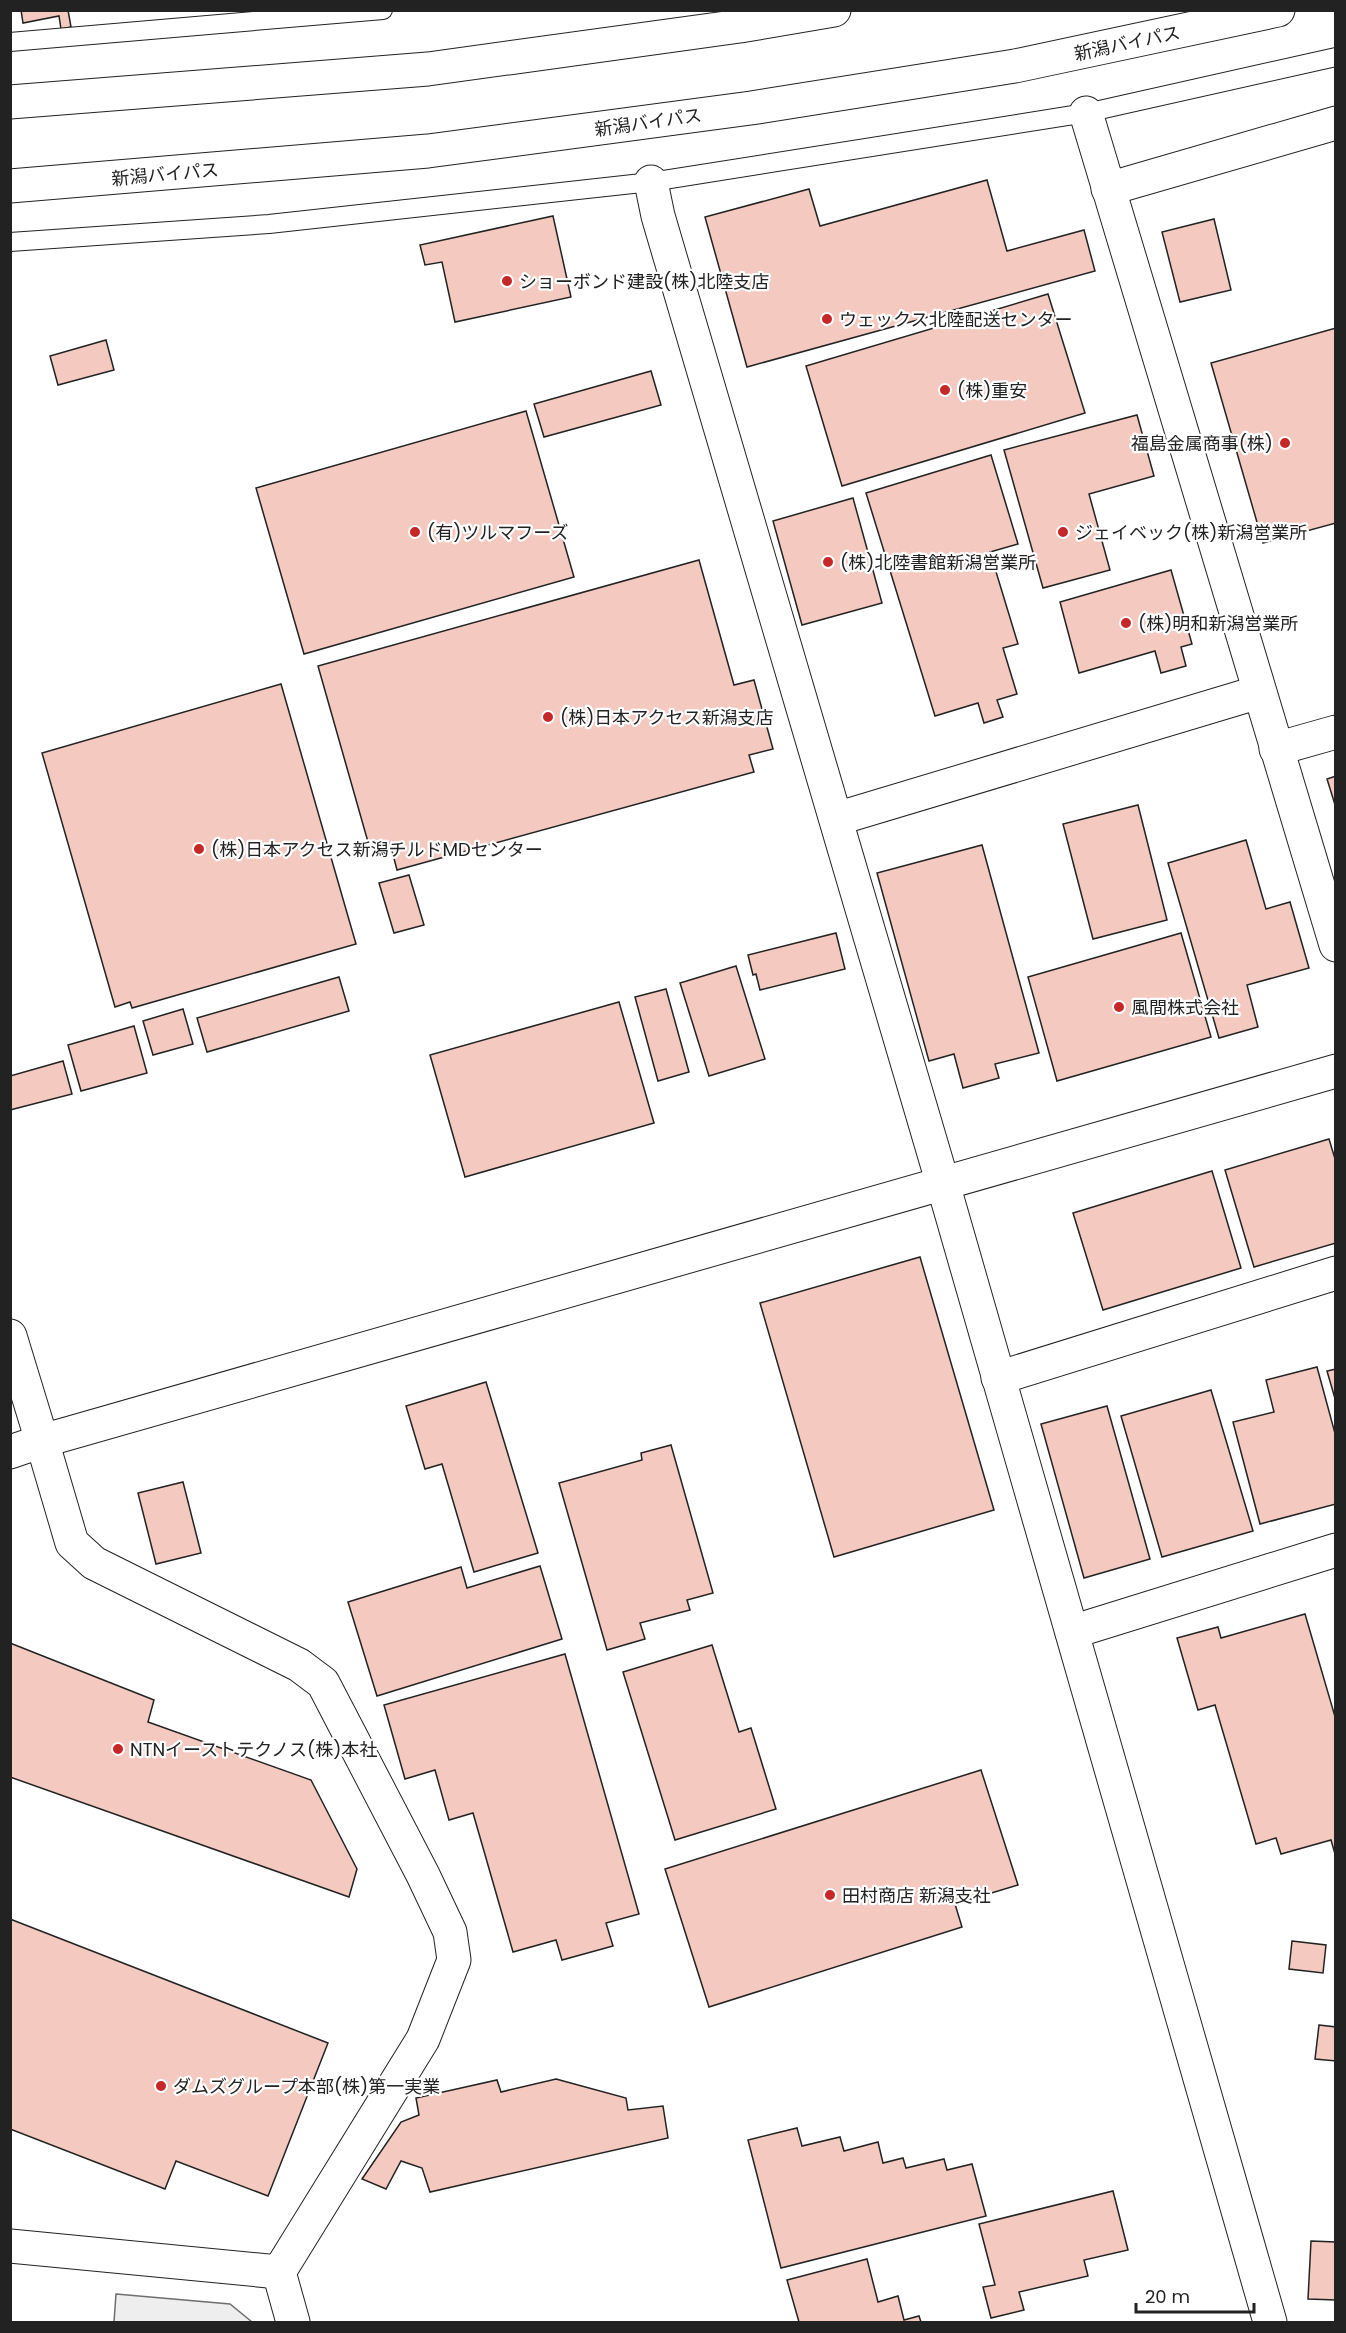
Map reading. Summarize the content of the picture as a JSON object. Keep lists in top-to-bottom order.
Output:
{
  "streets": {
    "main road": ["新潟バイパス"]
  },
  "places": [
    "ショーボンド建設(株)北陸支店",
    "ウェックス北陸配送センター",
    "(株)重安",
    "福島金属商事(株)",
    "(有)ツルマフーズ",
    "ジェイベック(株)新潟営業所",
    "(株)北陸書館新潟営業所",
    "(株)明和新潟営業所",
    "(株)日本アクセス新潟支店",
    "(株)日本アクセス新潟チルドMDセンター",
    "風間株式会社",
    "NTNイーストテクノス(株)本社",
    "田村商店 新潟支社",
    "ダムズグループ本部(株)第一実業"
  ],
  "scale_bar": "20 m"
}
